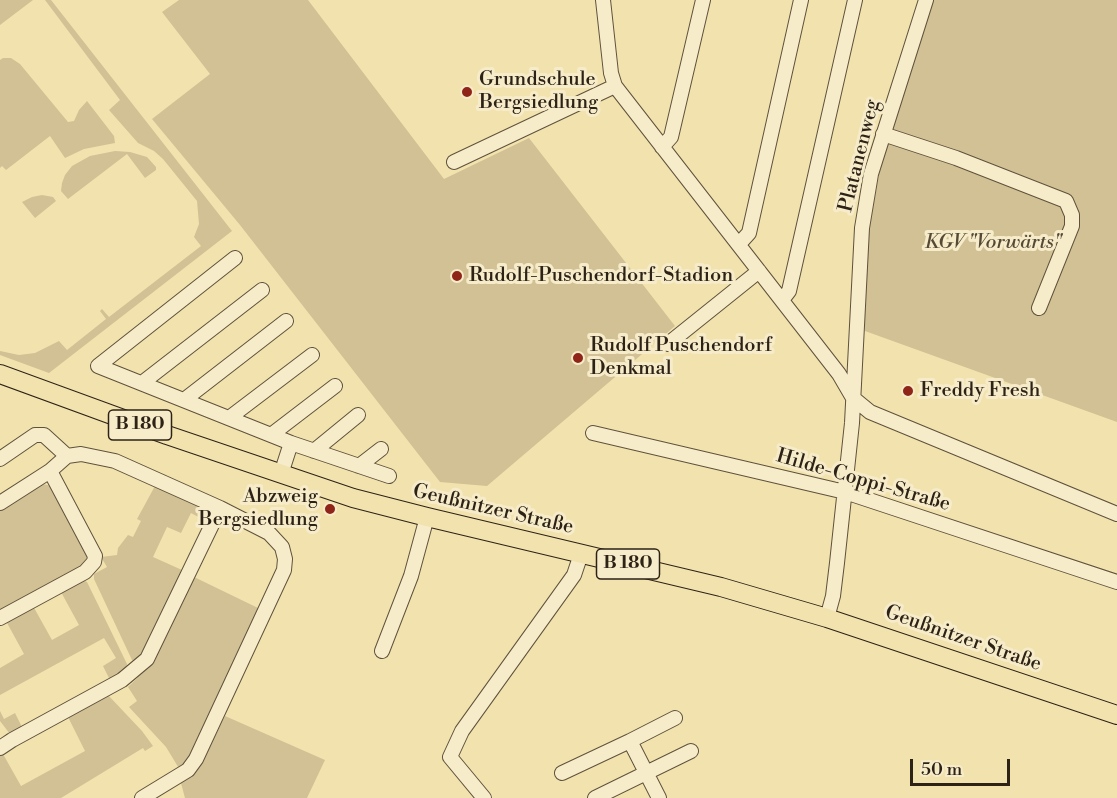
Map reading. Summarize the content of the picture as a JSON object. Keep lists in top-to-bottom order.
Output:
{
  "streets": {
    "main road": ["B 180", "Geußnitzer Straße"],
    "street": ["Platanenweg", "Hilde-Coppi-Straße"]
  },
  "crossings": [
    ["Platanenweg", "Hilde-Coppi-Straße"],
    ["Platanenweg", "Geußnitzer Straße"]
  ],
  "parks": ["KGV \"Vorwärts\""],
  "places": [
    "Grundschule Bergsiedlung",
    "Rudolf-Puschendorf-Stadion",
    "Rudolf Puschendorf Denkmal",
    "Freddy Fresh",
    "Abzweig Bergsiedlung"
  ],
  "scale_bar": "50 m"
}
